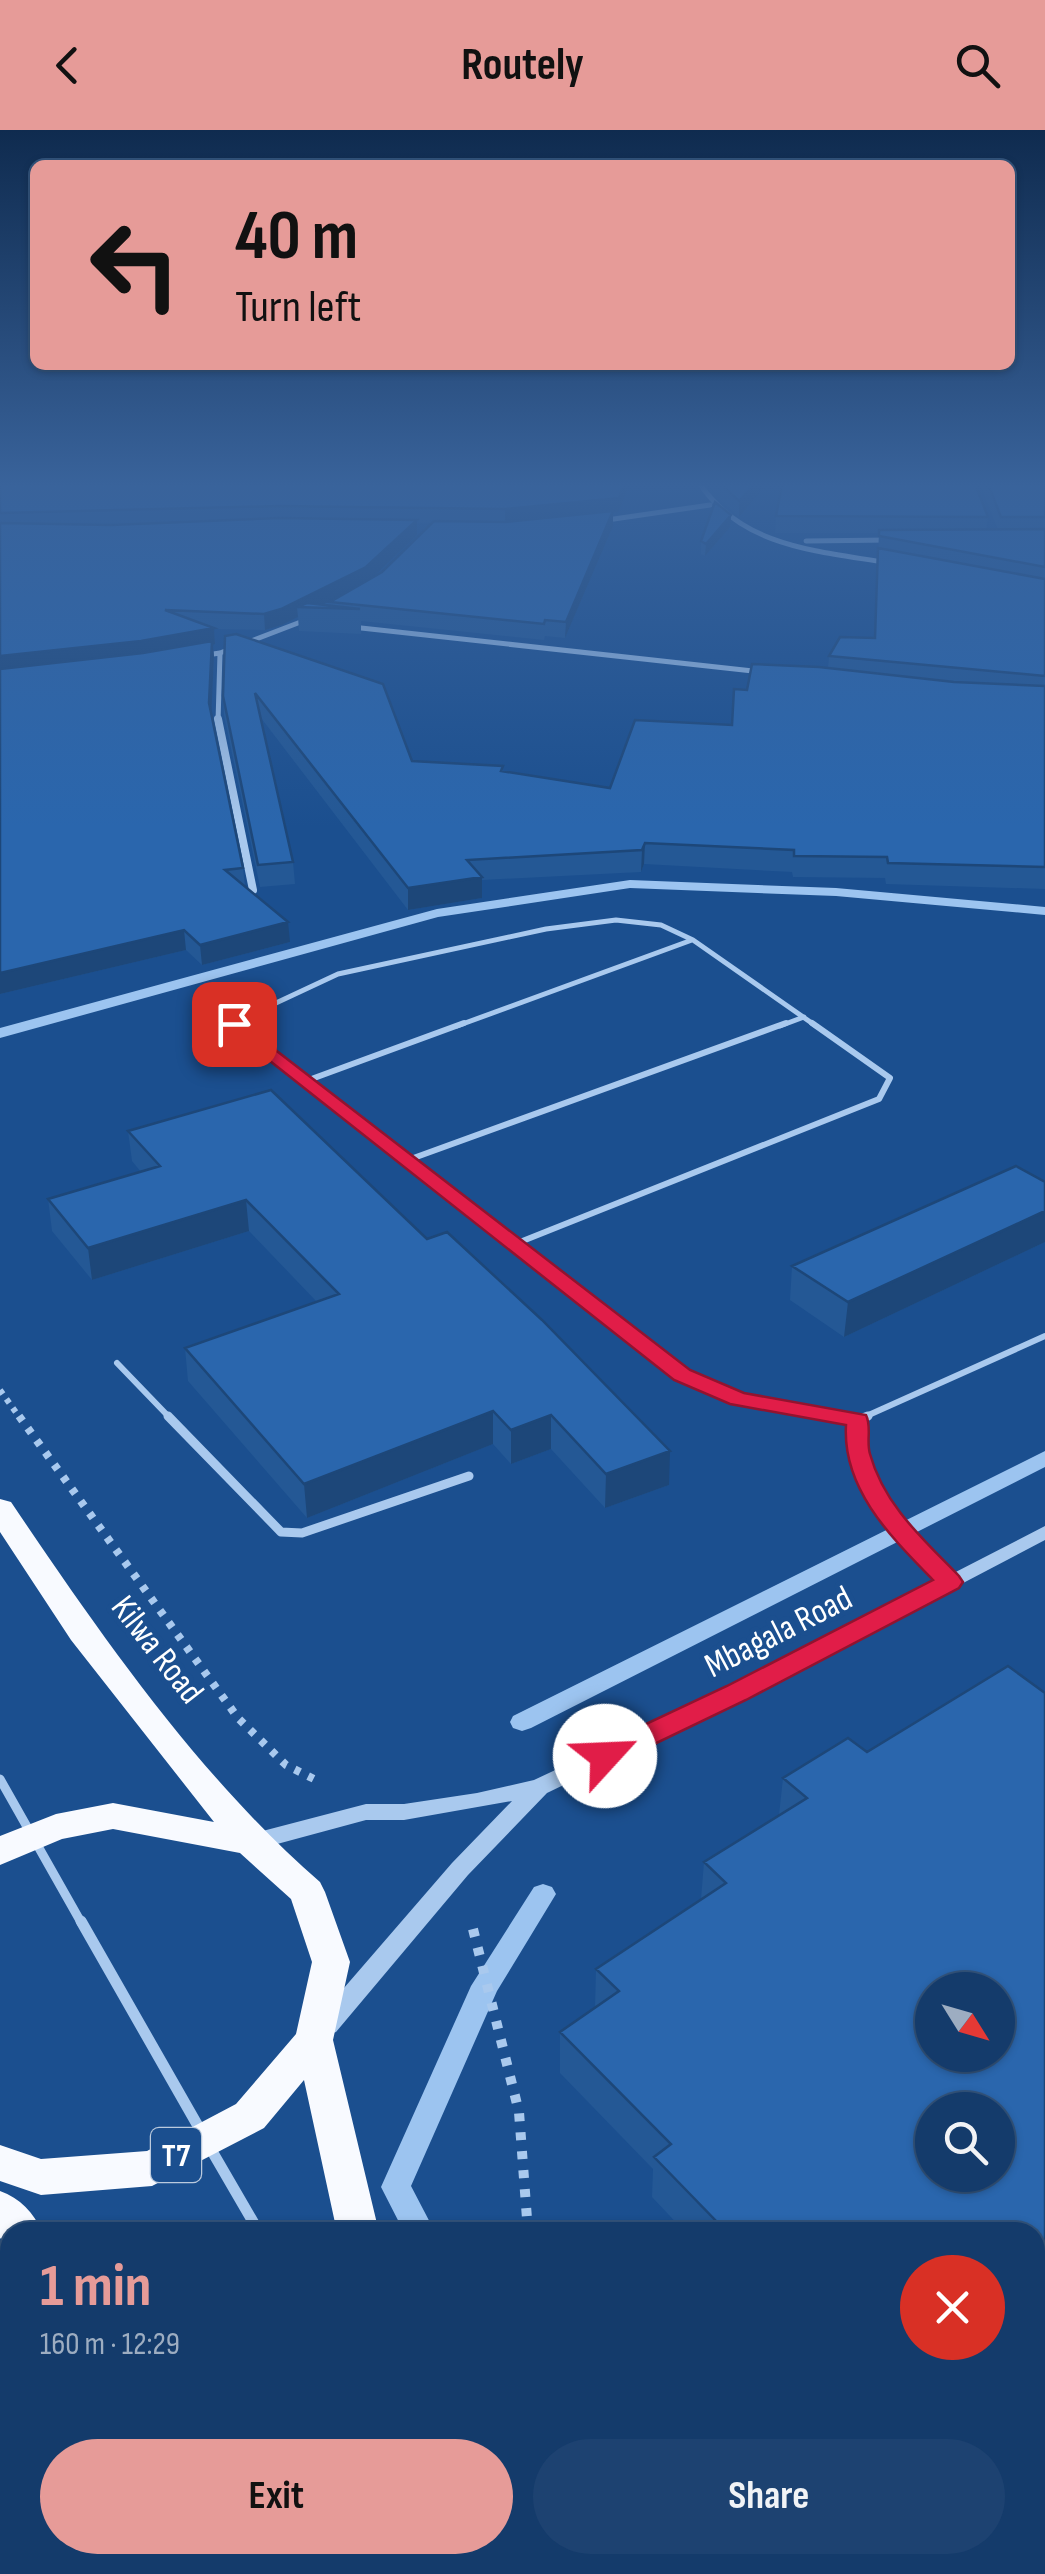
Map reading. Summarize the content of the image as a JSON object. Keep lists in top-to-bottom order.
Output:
{
  "streets": {
    "highway": ["Kilwa Road", "T7"],
    "street": ["Mbagala Road"]
  },
  "crossings": [
    ["Mbagala Road", "Kilwa Road"],
    ["Mbagala Road", "T7"],
    ["Kilwa Road", "T7"]
  ],
  "north": "bottom right",
  "page": {
    "header": "Routely",
    "turn": ["40 m", "Turn left"],
    "heading": ["1 min", "160 m · 12:29"],
    "buttons": ["Exit", "Share"]
  }
}
